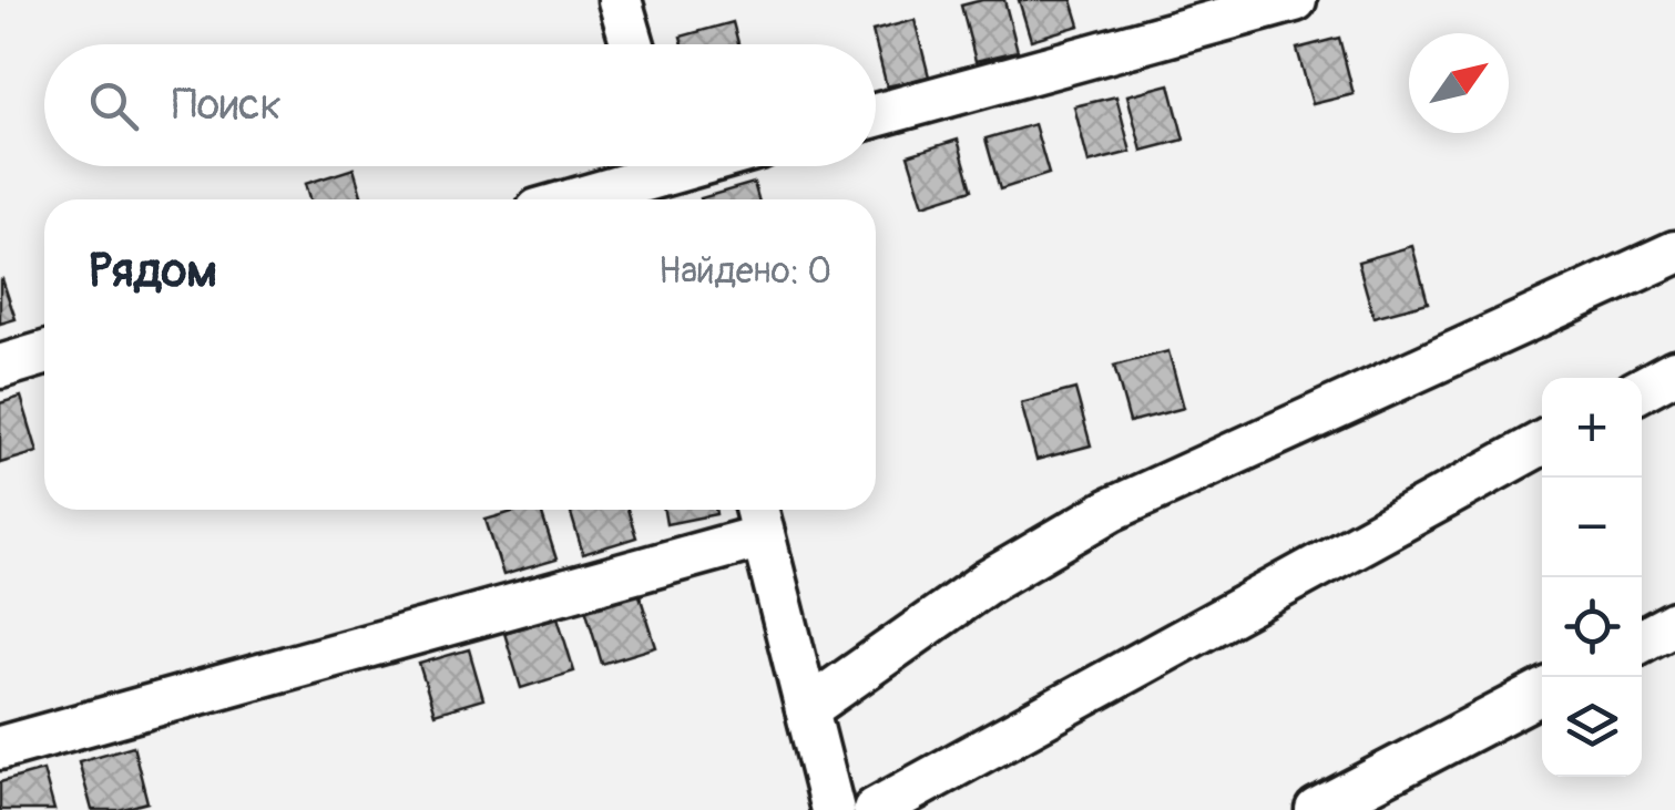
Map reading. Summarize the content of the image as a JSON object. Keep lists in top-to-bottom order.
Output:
{
  "north": "top right",
  "page": {
    "search": "Поиск",
    "heading": ["Рядом", "Найдено: 0"],
    "map_buttons": ["+", "−"]
  }
}
